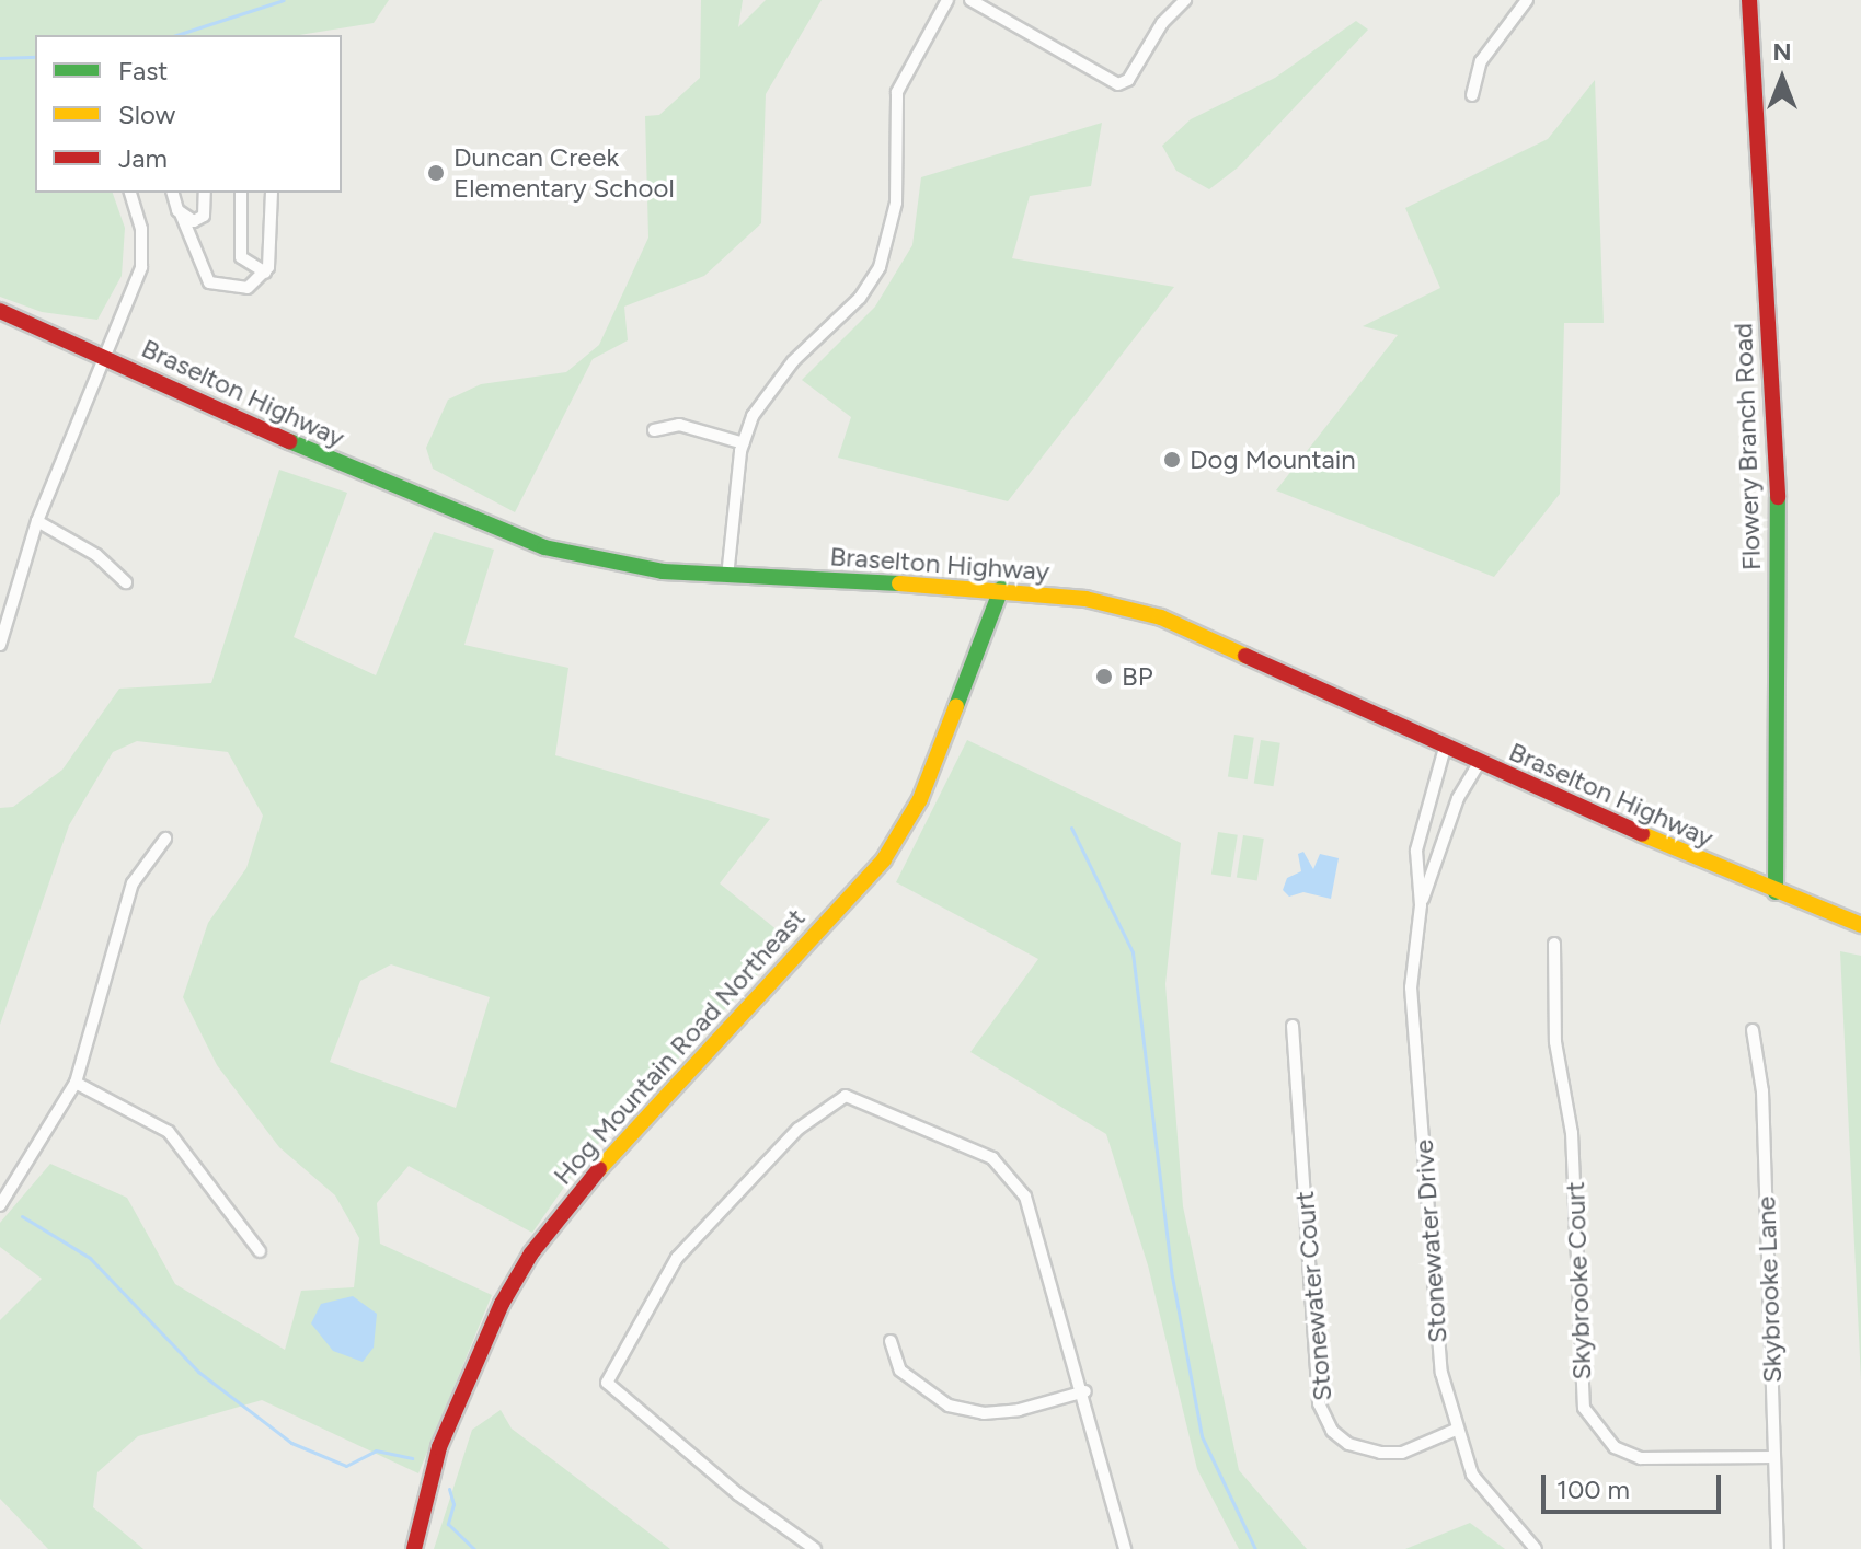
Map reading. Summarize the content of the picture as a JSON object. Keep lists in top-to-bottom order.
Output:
{
  "streets": {
    "street": [
      "Braselton Highway",
      "Flowery Branch Road",
      "Hog Mountain Road Northeast",
      "Stonewater Drive",
      "Skybrooke Court",
      "Skybrooke Lane",
      "Stonewater Court"
    ]
  },
  "crossings": [
    ["Braselton Highway", "Flowery Branch Road"],
    ["Braselton Highway", "Hog Mountain Road Northeast"],
    ["Braselton Highway", "Stonewater Drive"],
    ["Stonewater Drive", "Stonewater Court"],
    ["Skybrooke Court", "Skybrooke Lane"]
  ],
  "places": ["Duncan Creek Elementary School", "Dog Mountain", "BP"],
  "legend": ["Fast", "Slow", "Jam"],
  "scale_bar": "100 m",
  "north": "top"
}
